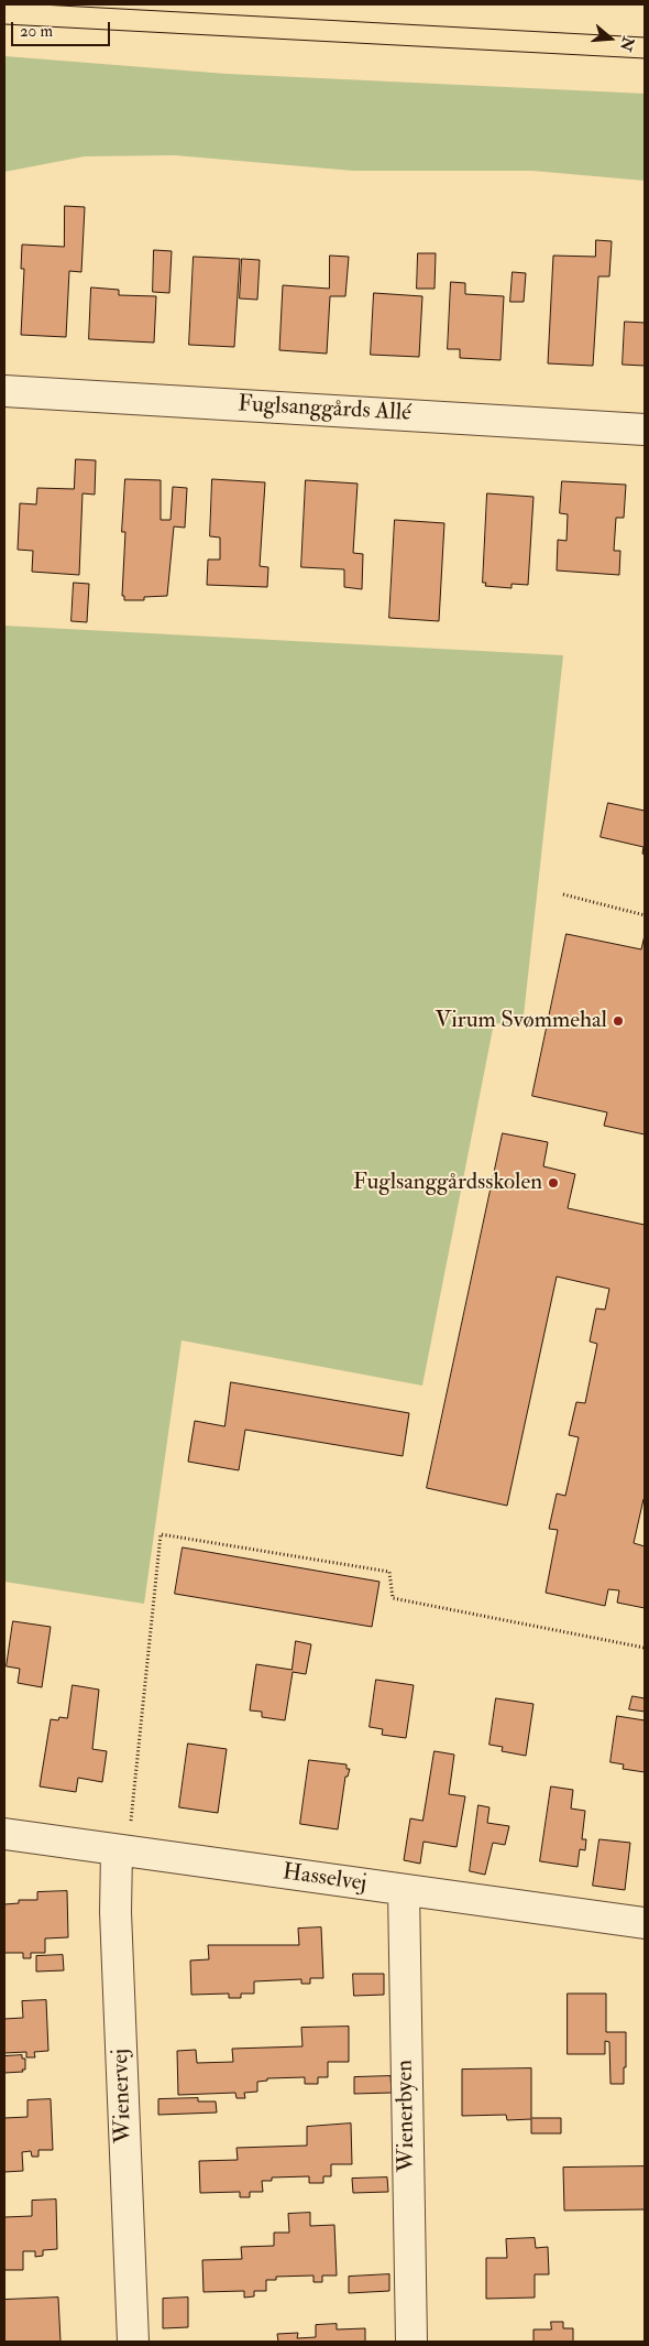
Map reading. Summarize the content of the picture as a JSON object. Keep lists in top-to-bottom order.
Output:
{
  "streets": {
    "street": [
      "Fuglsanggårds Allé",
      "Hasselvej",
      "Wienervej",
      "Wienerbyen"
    ]
  },
  "crossings": [
    ["Hasselvej", "Wienervej"],
    ["Hasselvej", "Wienerbyen"]
  ],
  "places": ["Virum Svømmehal", "Fuglsanggårdsskolen"],
  "scale_bar": "20 m",
  "north": "right"
}
